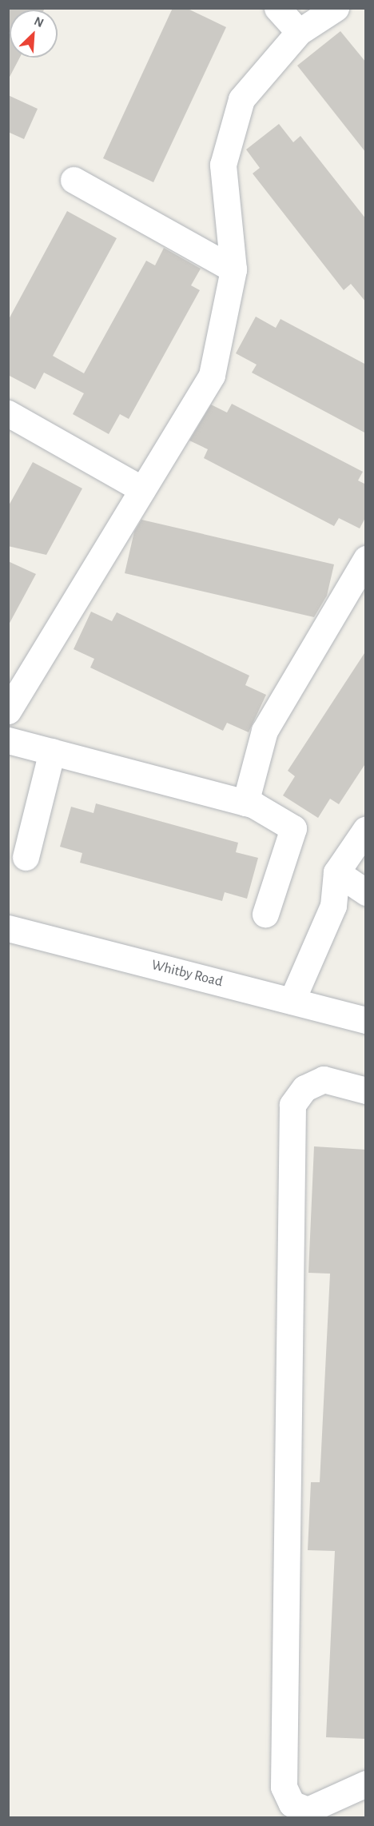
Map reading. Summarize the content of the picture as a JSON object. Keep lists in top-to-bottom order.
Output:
{
  "streets": {
    "street": ["Whitby Road"]
  },
  "north": "top right"
}
